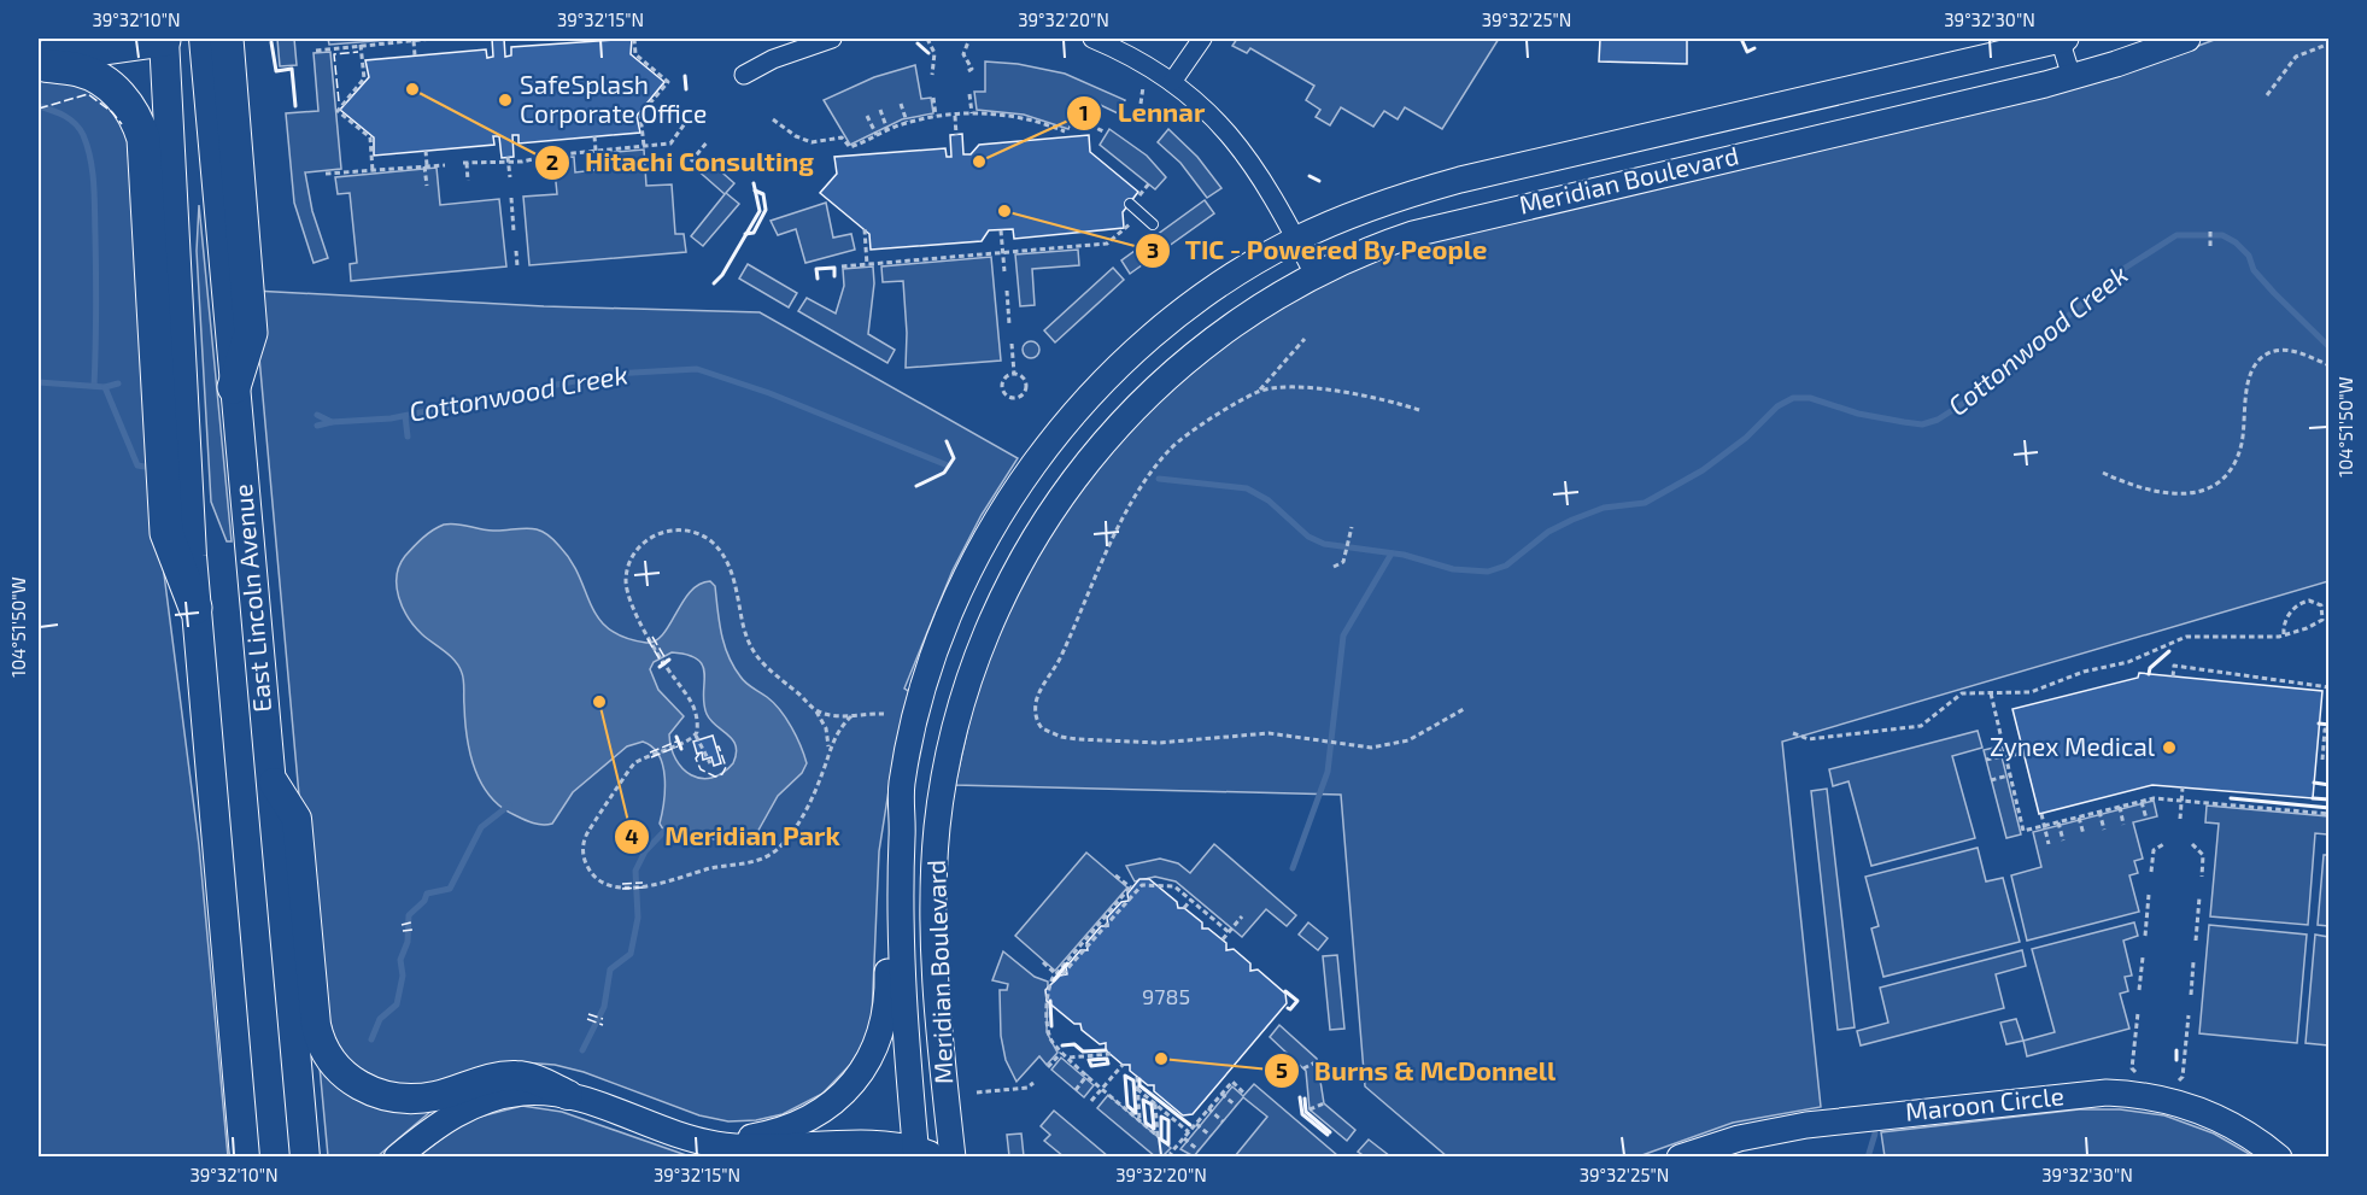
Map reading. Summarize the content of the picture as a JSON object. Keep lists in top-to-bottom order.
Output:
{
  "streets": {
    "main road": ["Meridian Boulevard", "East Lincoln Avenue", "Maroon Circle"]
  },
  "water": ["Cottonwood Creek"],
  "places": [
    "Hitachi Consulting",
    "SafeSplash Corporate Office",
    "Lennar",
    "TIC - Powered By People",
    "Meridian Park",
    "Zynex Medical",
    "Burns & McDonnell"
  ],
  "house_numbers": ["9785"],
  "coordinates": [
    "39°32'10\"N",
    "39°32'15\"N",
    "39°32'20\"N",
    "39°32'25\"N",
    "39°32'30\"N",
    "104°51'50\"W"
  ]
}
